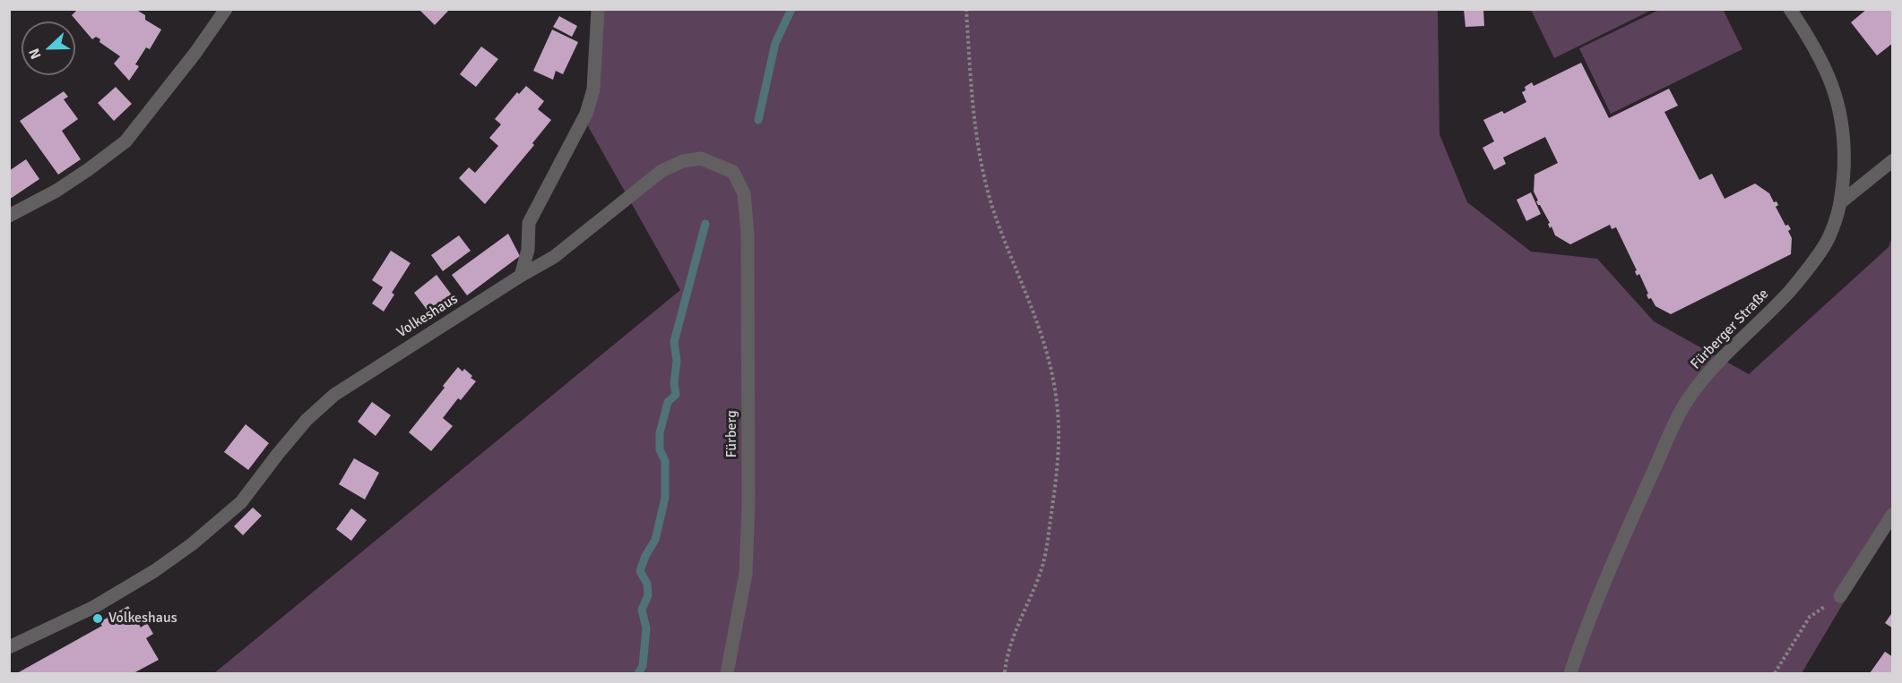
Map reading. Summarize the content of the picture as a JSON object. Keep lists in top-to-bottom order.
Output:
{
  "streets": {
    "street": ["Volkeshaus", "Fürberger Straße", "Fürberg"]
  },
  "crossings": [
    ["Volkeshaus", "Fürberg"]
  ],
  "places": ["Volkeshaus"],
  "north": "left"
}
